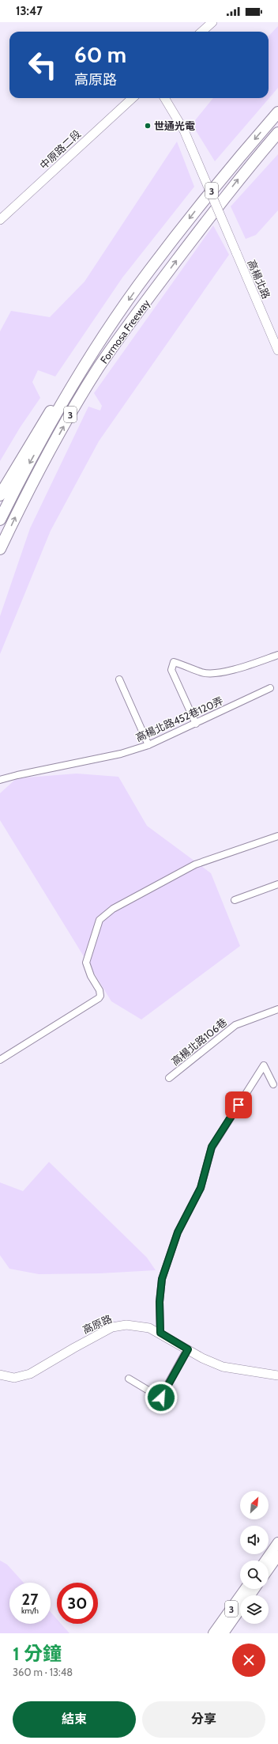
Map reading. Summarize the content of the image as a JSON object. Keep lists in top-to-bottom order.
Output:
{
  "streets": {
    "highway": ["3", "Formosa Freeway"],
    "street": [
      "中原路二段",
      "高楊北路",
      "高楊北路452巷120弄",
      "高楊北路106巷",
      "高原路"
    ]
  },
  "places": ["世通光電"],
  "north": "top right",
  "page": {
    "status": "13:47",
    "turn": ["60 m", "高原路"],
    "speed": "27 km/h",
    "limit": "30",
    "heading": ["1 分鐘", "360 m · 13:48"],
    "buttons": ["結束", "分享"]
  }
}
